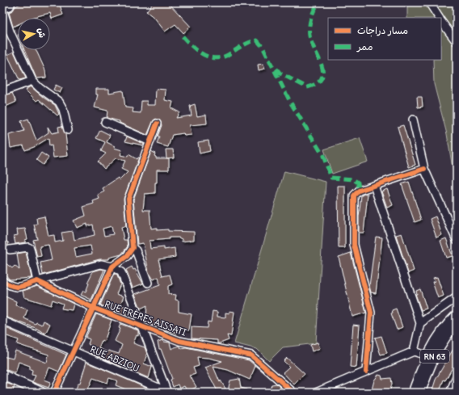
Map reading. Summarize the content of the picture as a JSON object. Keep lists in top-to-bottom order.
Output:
{
  "streets": {
    "main road": ["RN 63"],
    "street": ["RUE FRÈRES AISSATI", "RUE ABZIOU"]
  },
  "legend": ["مسار دراجات", "ممر"],
  "north": "right"
}
